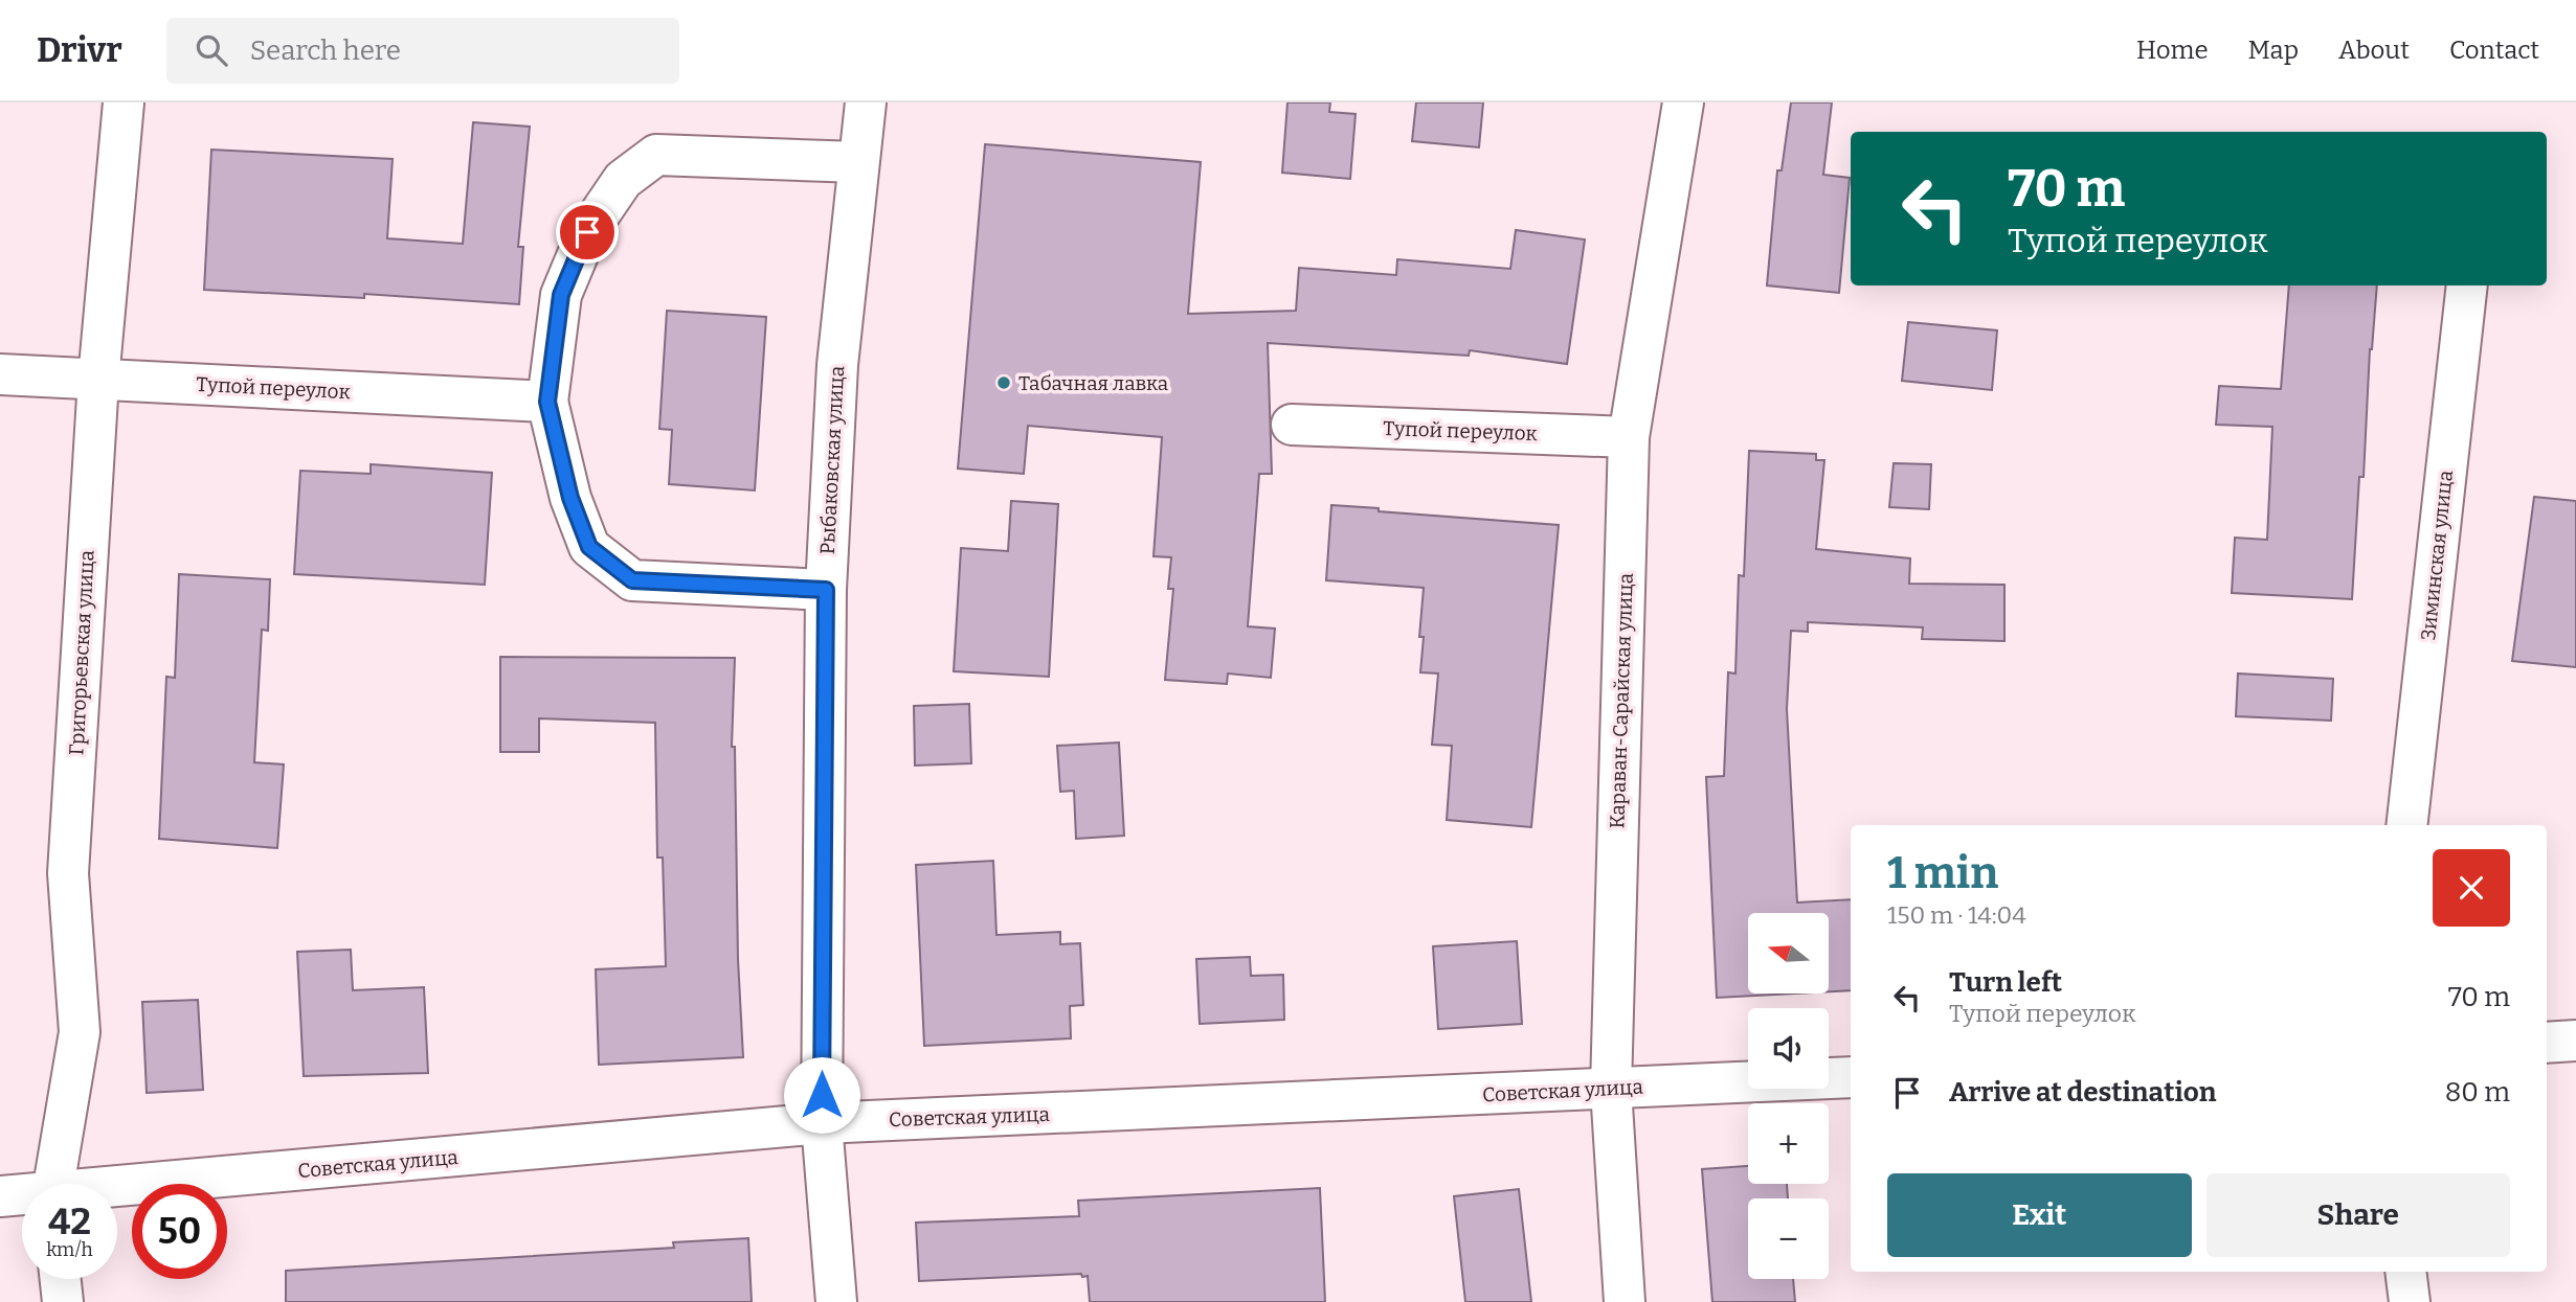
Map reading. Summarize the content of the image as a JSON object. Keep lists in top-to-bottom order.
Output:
{
  "streets": {
    "street": [
      "Тупой переулок",
      "Рыбаковская улица",
      "Зиминская улица",
      "Григорьевская улица",
      "Караван-Сарайская улица",
      "Советская улица"
    ]
  },
  "crossings": [
    ["Тупой переулок", "Григорьевская улица"],
    ["Тупой переулок", "Караван-Сарайская улица"],
    ["Рыбаковская улица", "Советская улица"],
    ["Караван-Сарайская улица", "Советская улица"]
  ],
  "places": ["Табачная лавка"],
  "north": "left",
  "page": {
    "header": "Drivr",
    "search": "Search here",
    "nav": [
      "Home",
      "Map",
      "About",
      "Contact"
    ],
    "turn": ["70 m", "Тупой переулок"],
    "heading": ["1 min", "150 m · 14:04"],
    "map_buttons": ["+", "−"],
    "list": [
      {
        "name": "Turn left",
        "note": "Тупой переулок",
        "value": "70 m"
      },
      {
        "name": "Arrive at destination",
        "value": "80 m"
      }
    ],
    "buttons": ["Exit", "Share"],
    "speed": "42 km/h",
    "limit": "50"
  }
}
